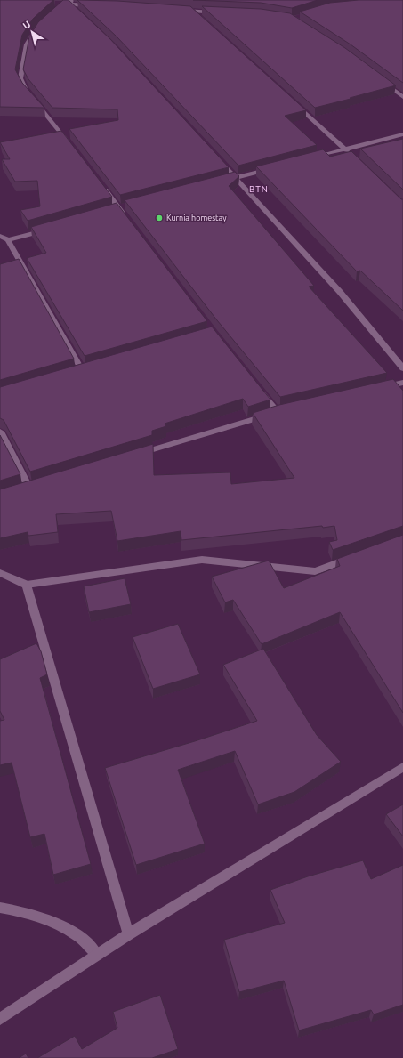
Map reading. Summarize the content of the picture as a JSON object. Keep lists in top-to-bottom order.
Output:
{
  "districts": ["BTN"],
  "places": ["Kurnia homestay"],
  "north": "top left"
}
